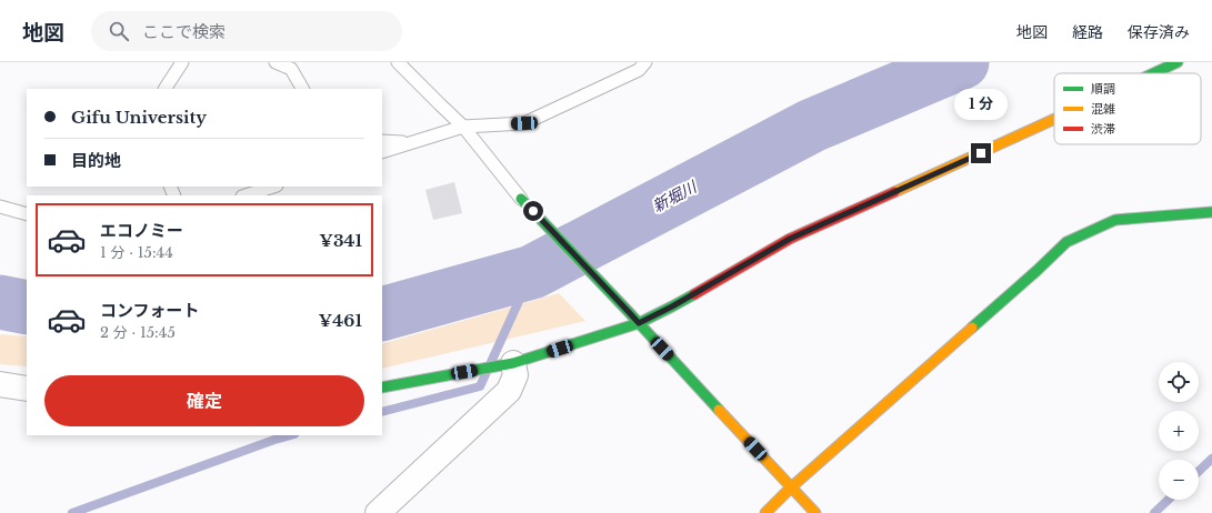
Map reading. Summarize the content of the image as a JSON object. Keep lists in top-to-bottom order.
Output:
{
  "water": ["新堀川"],
  "legend": ["順調", "混雑", "渋滞"],
  "page": {
    "header": "地図",
    "search": "ここで検索",
    "nav": ["地図", "経路", "保存済み"],
    "bubble": "1 分",
    "banner": ["Gifu University", "目的地"],
    "list": [
      {
        "name": "エコノミー",
        "note": "1 分 · 15:44",
        "value": "¥341"
      },
      {
        "name": "コンフォート",
        "note": "2 分 · 15:45",
        "value": "¥461"
      }
    ],
    "map_buttons": ["+", "−"],
    "buttons": "確定"
  }
}
